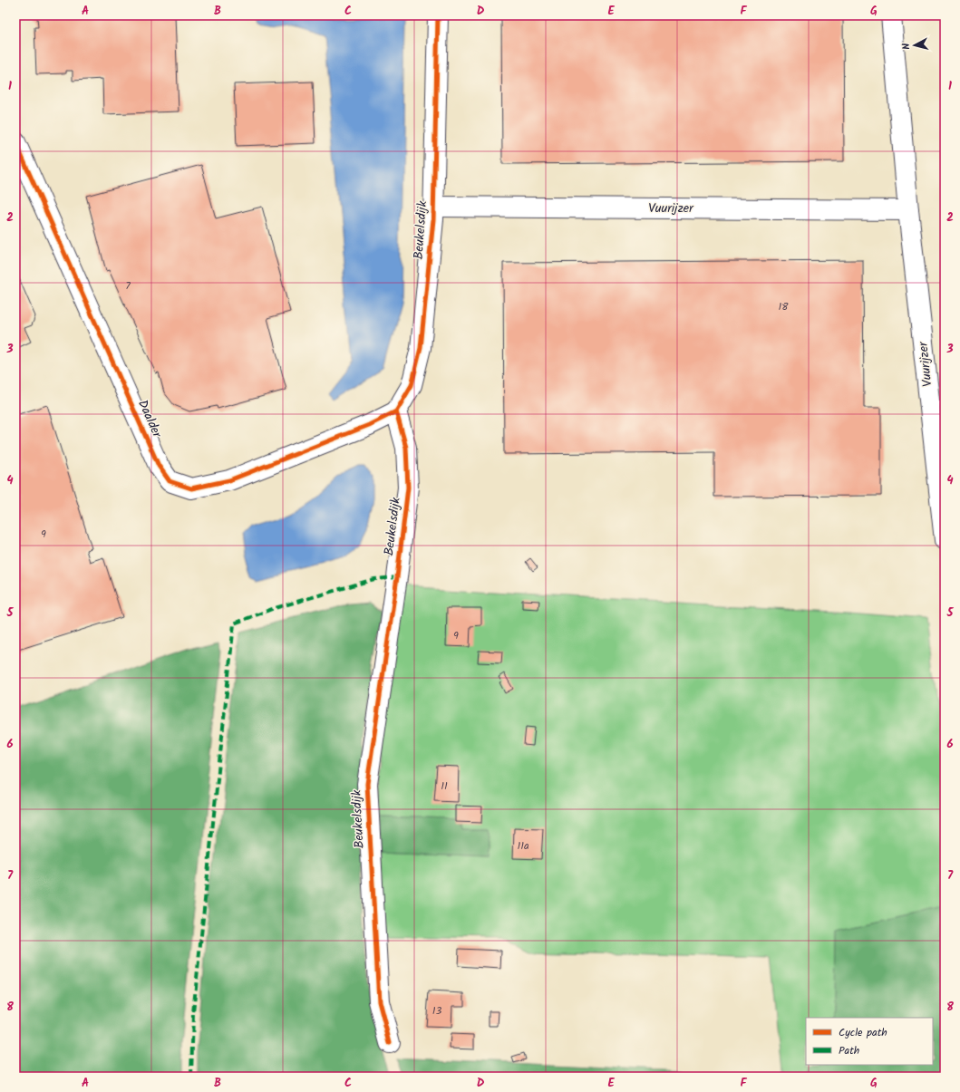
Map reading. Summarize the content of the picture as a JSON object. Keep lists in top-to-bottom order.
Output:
{
  "streets": {
    "street": ["Vuurijzer", "Beukelsdijk", "Daalder"]
  },
  "crossings": [
    ["Vuurijzer", "Beukelsdijk"],
    ["Beukelsdijk", "Daalder"]
  ],
  "house_numbers": [
    "7",
    "18",
    "9",
    "9",
    "11",
    "11a",
    "13"
  ],
  "legend": ["Cycle path", "Path"],
  "north": "left",
  "grid": {
    "columns": [
      "A",
      "B",
      "C",
      "D",
      "E",
      "F",
      "G"
    ],
    "rows": [
      "1",
      "2",
      "3",
      "4",
      "5",
      "6",
      "7",
      "8"
    ]
  }
}
